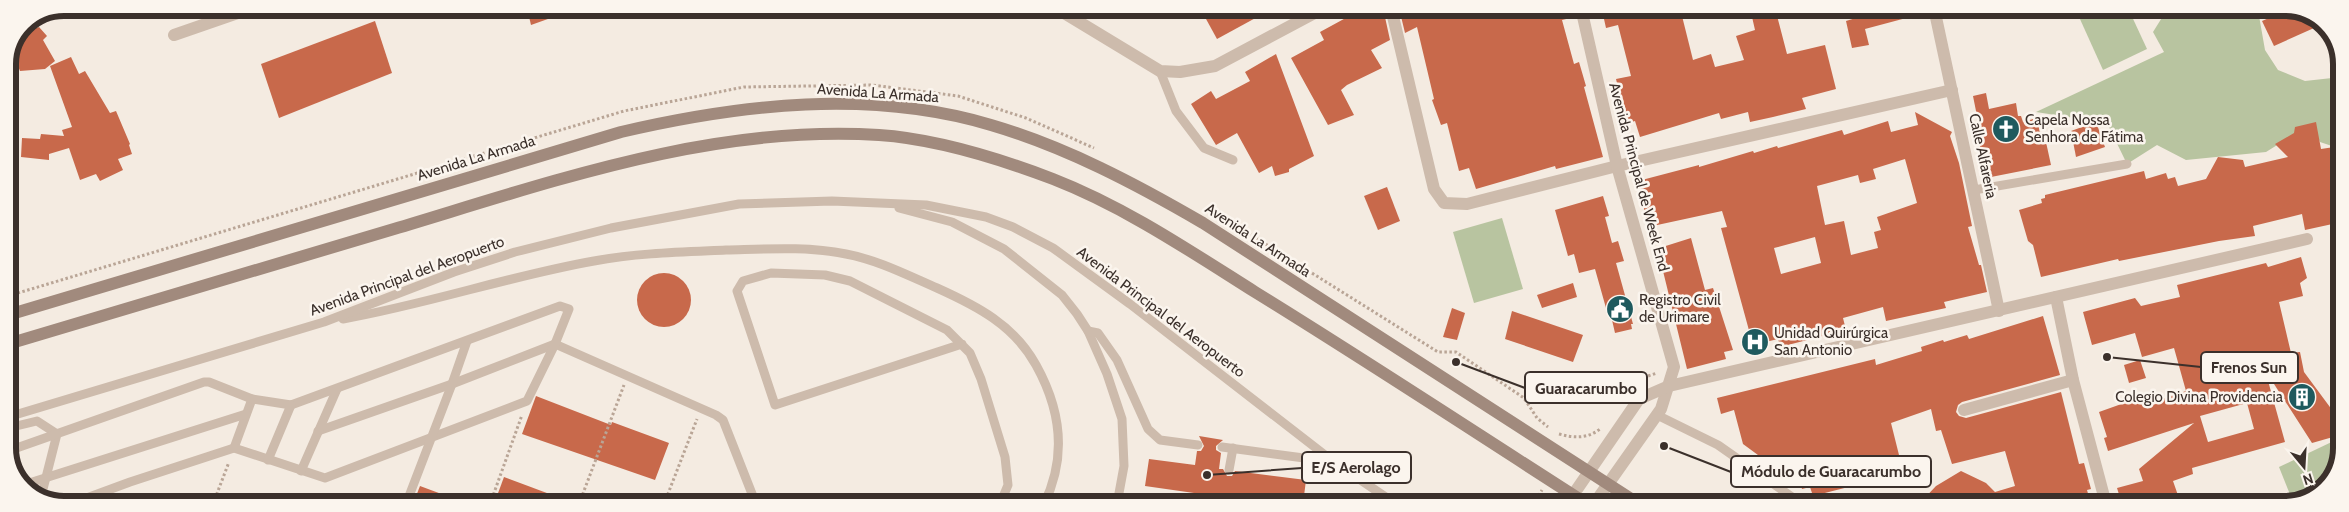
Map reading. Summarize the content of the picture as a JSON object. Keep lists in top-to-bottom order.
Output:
{
  "streets": {
    "main road": ["Avenida La Armada"],
    "street": ["Calle Alfareria", "Avenida Principal de Week End"],
    "lane": ["Avenida Principal del Aeropuerto"]
  },
  "places": {
    "church": ["Capela Nossa Senhora de Fátima"],
    "public building": ["Registro Civil de Urimare"],
    "hospital": ["Unidad Quirúrgica San Antonio"],
    "other": [
      "Frenos Sun",
      "Guaracarumbo",
      "Módulo de Guaracarumbo",
      "E/S Aerolago"
    ],
    "building": ["Colegio Divina Providencia"]
  },
  "north": "bottom"
}
